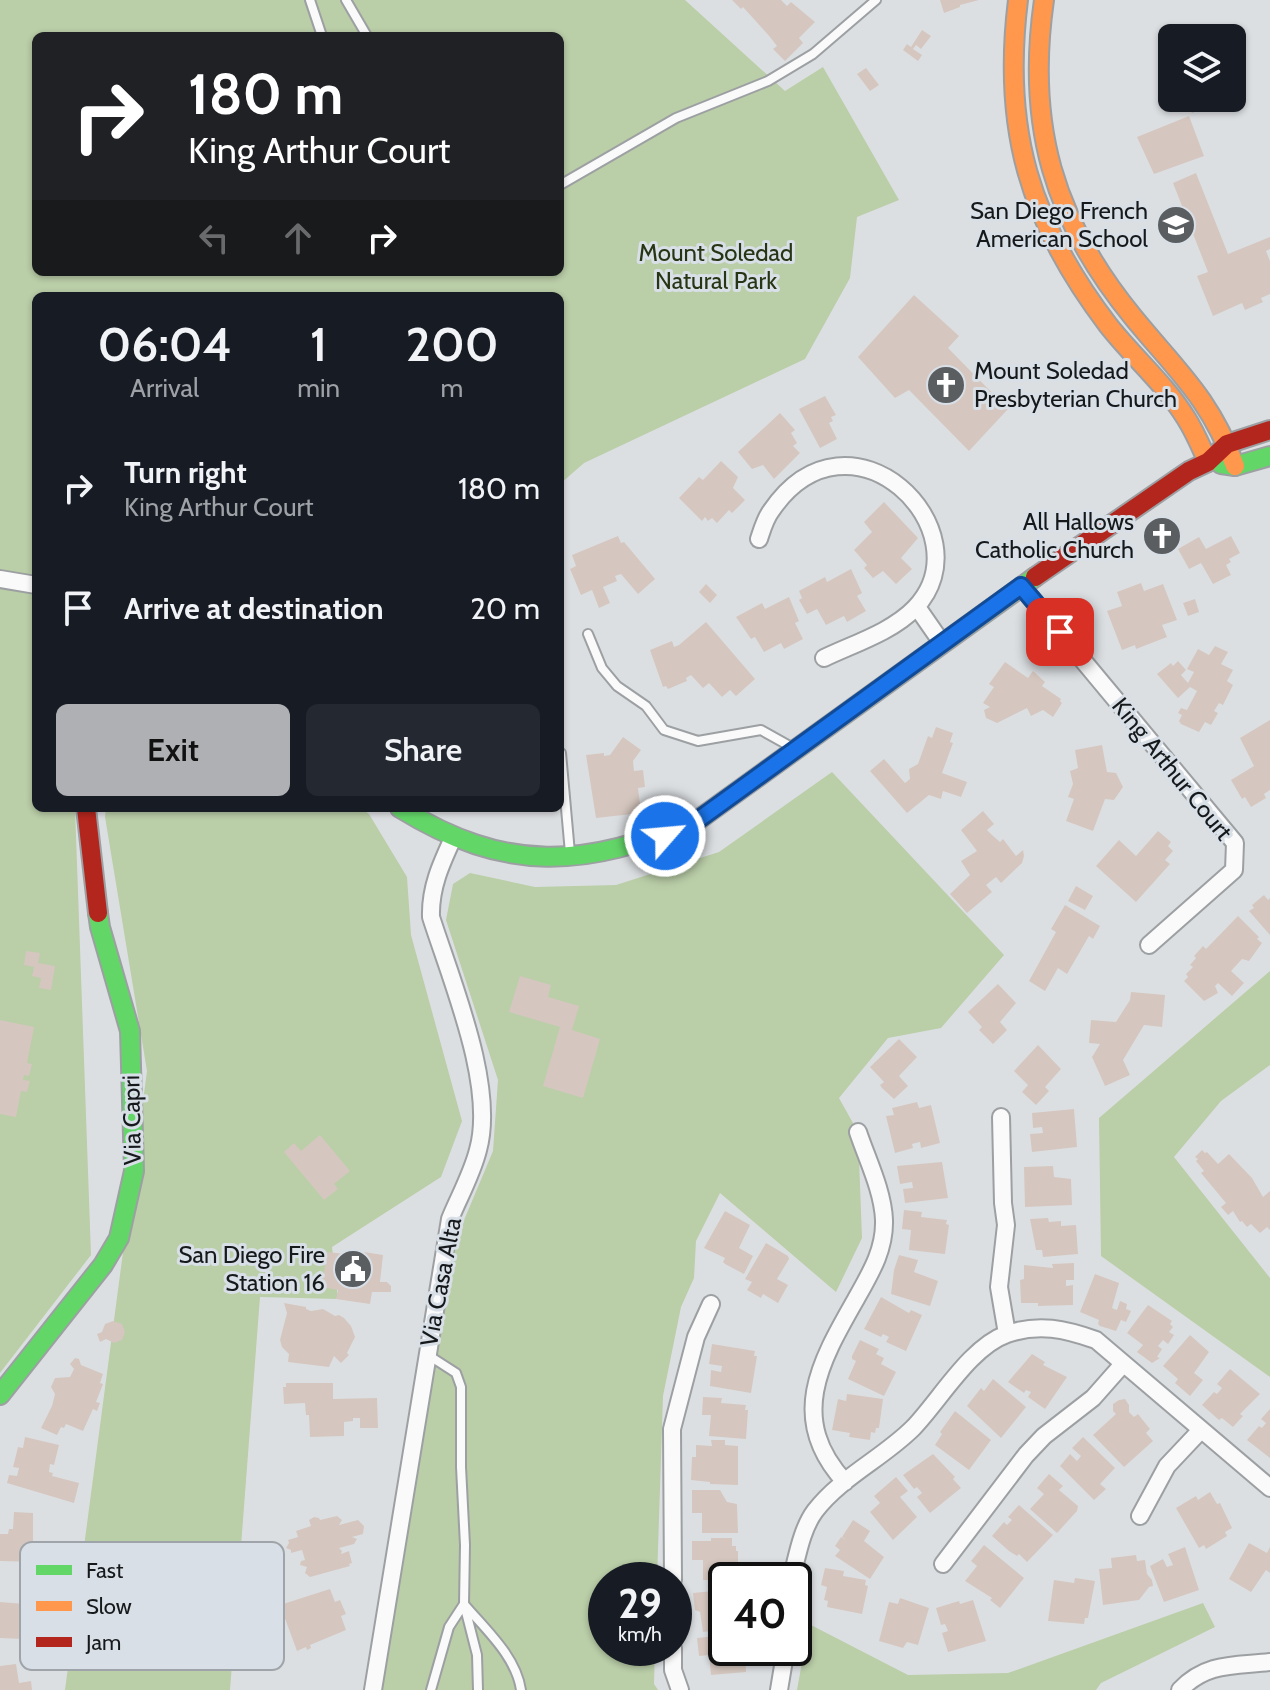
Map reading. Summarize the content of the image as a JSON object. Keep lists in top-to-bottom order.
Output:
{
  "streets": {
    "street": ["King Arthur Court", "Via Capri", "Via Casa Alta"]
  },
  "parks": ["Mount Soledad Natural Park"],
  "places": {
    "school or university": ["San Diego French American School"],
    "church": ["Mount Soledad Presbyterian Church", "All Hallows Catholic Church"],
    "public building": ["San Diego Fire Station 16"]
  },
  "legend": ["Fast", "Slow", "Jam"],
  "page": {
    "turn": ["180 m", "King Arthur Court"],
    "eta": [
      "06:04",
      "Arrival",
      "1",
      "min",
      "200",
      "m"
    ],
    "list": [
      {
        "name": "Turn right",
        "note": "King Arthur Court",
        "value": "180 m"
      },
      {
        "name": "Arrive at destination",
        "value": "20 m"
      }
    ],
    "buttons": ["Exit", "Share"],
    "speed": "29 km/h",
    "limit": "40"
  }
}
